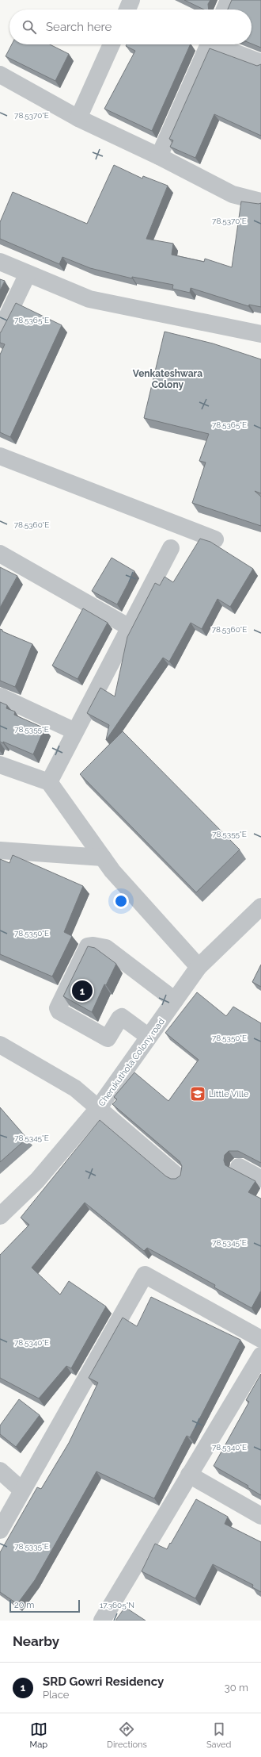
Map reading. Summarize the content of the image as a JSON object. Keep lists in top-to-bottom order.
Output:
{
  "streets": {
    "street": ["Cherukuthota Colony road"]
  },
  "districts": ["Venkateshwara Colony"],
  "places": {
    "school or university": ["Little Ville"]
  },
  "scale_bar": "20 m",
  "page": {
    "search": "Search here",
    "pins": "1",
    "scale": "20 m",
    "heading": "Nearby",
    "list": [
      {
        "mark": "1",
        "name": "SRD Gowri Residency",
        "note": "Place",
        "value": "30 m"
      }
    ],
    "nav": ["Map", "Directions", "Saved"]
  },
  "coordinates": [
    "78.5370°E",
    "78.5365°E",
    "78.5360°E",
    "78.5355°E",
    "78.5350°E",
    "78.5345°E",
    "78.5340°E",
    "78.5335°E",
    "17.3605°N"
  ]
}
